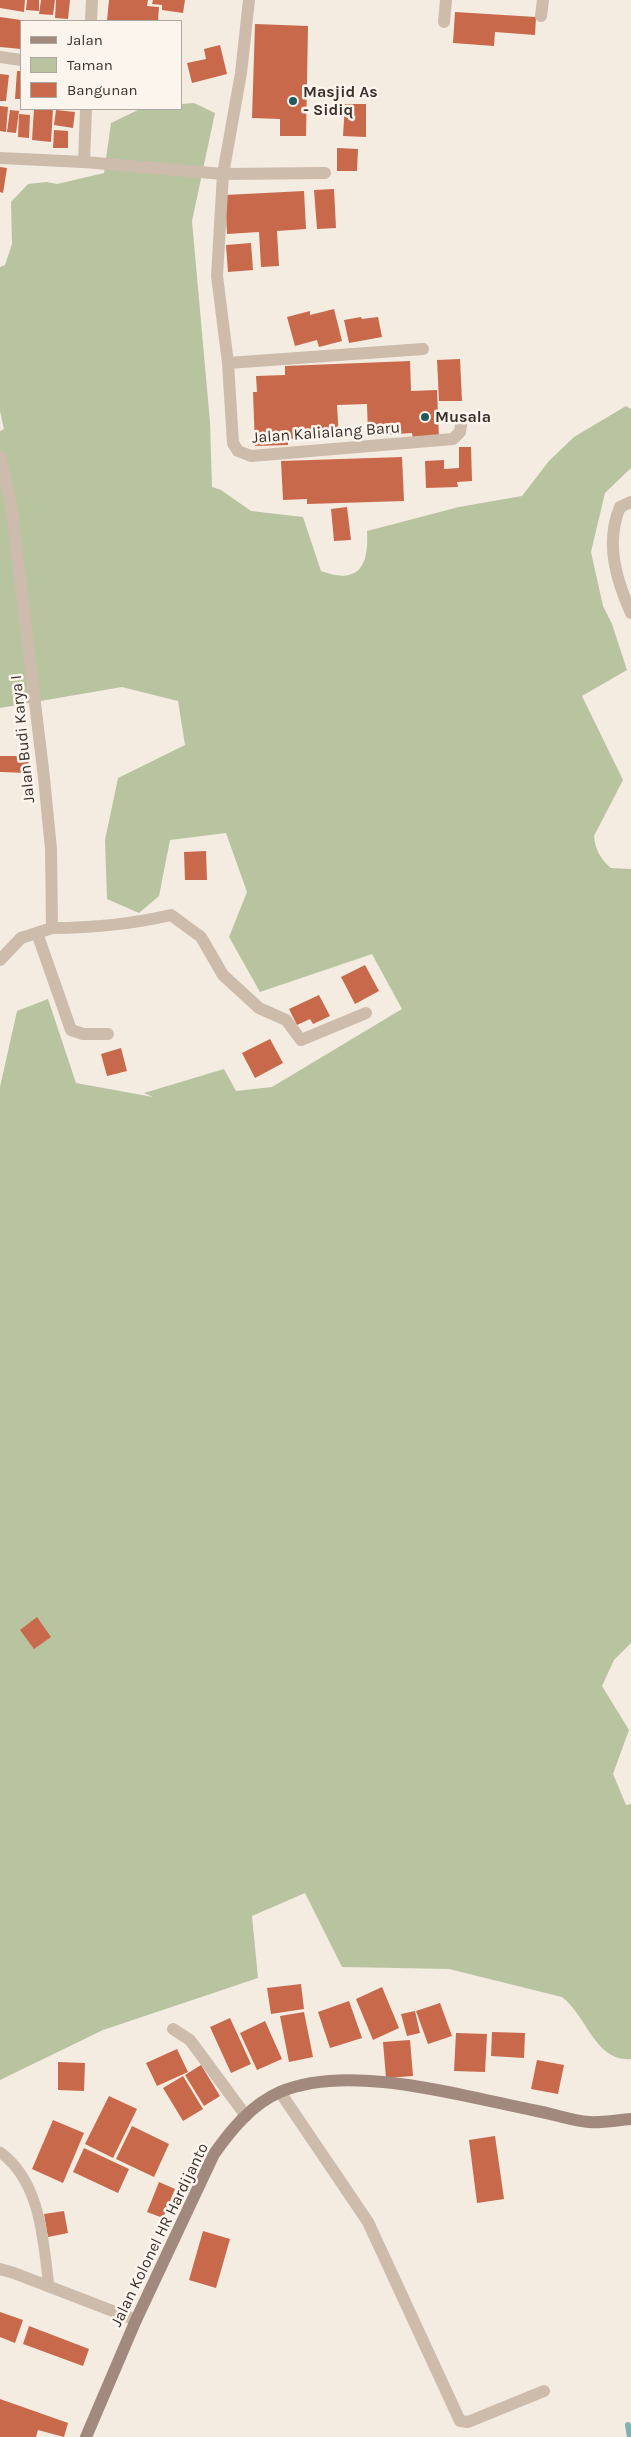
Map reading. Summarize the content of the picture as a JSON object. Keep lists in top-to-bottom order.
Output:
{
  "streets": {
    "main road": ["Jalan Kolonel HR Hardijanto"],
    "street": ["Jalan Kalialang Baru", "Jalan Budi Karya I"]
  },
  "places": ["Masjid As - Sidiq", "Musala"],
  "legend": ["Jalan", "Taman", "Bangunan"]
}
